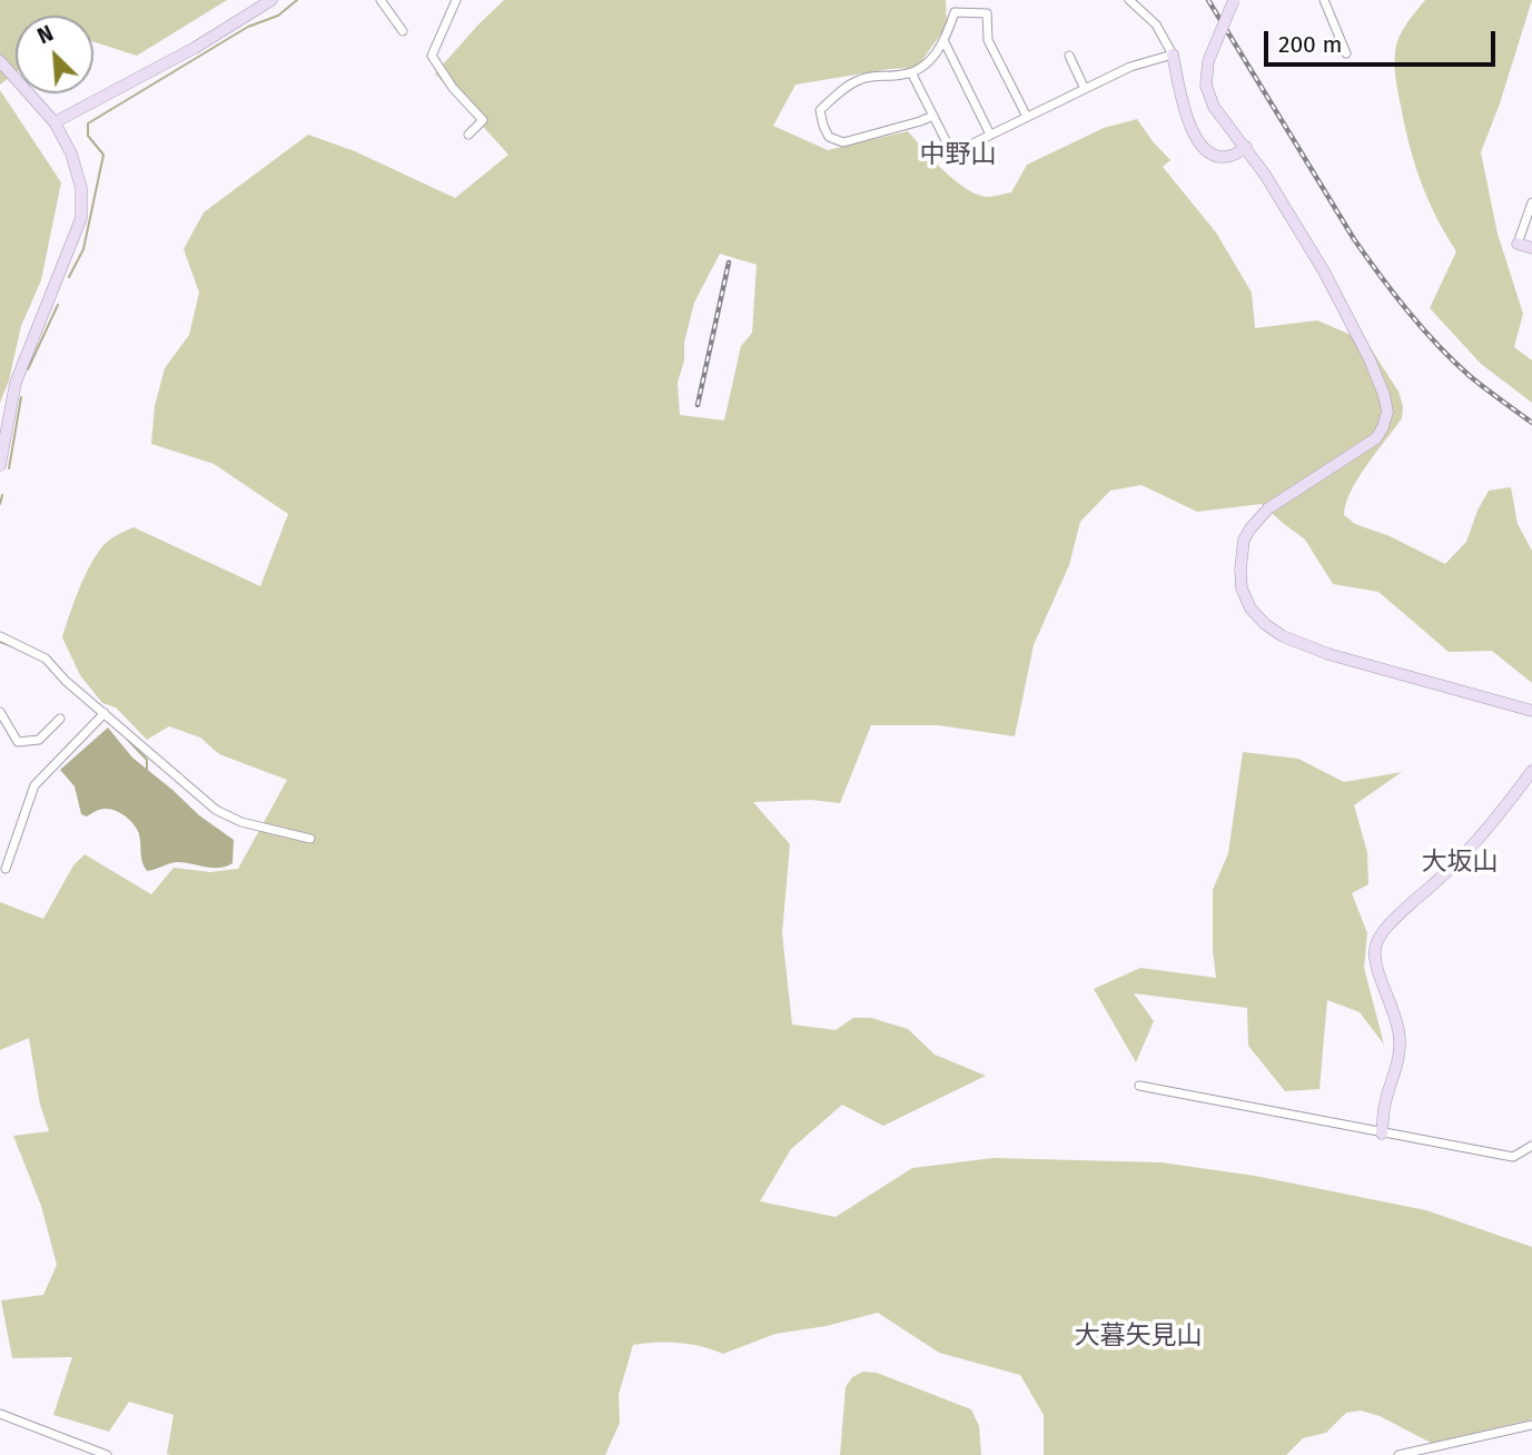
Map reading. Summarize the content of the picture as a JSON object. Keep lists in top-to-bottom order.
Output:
{
  "districts": ["中野山", "大坂山", "大暮矢見山"],
  "scale_bar": "200 m",
  "north": "top left"
}
